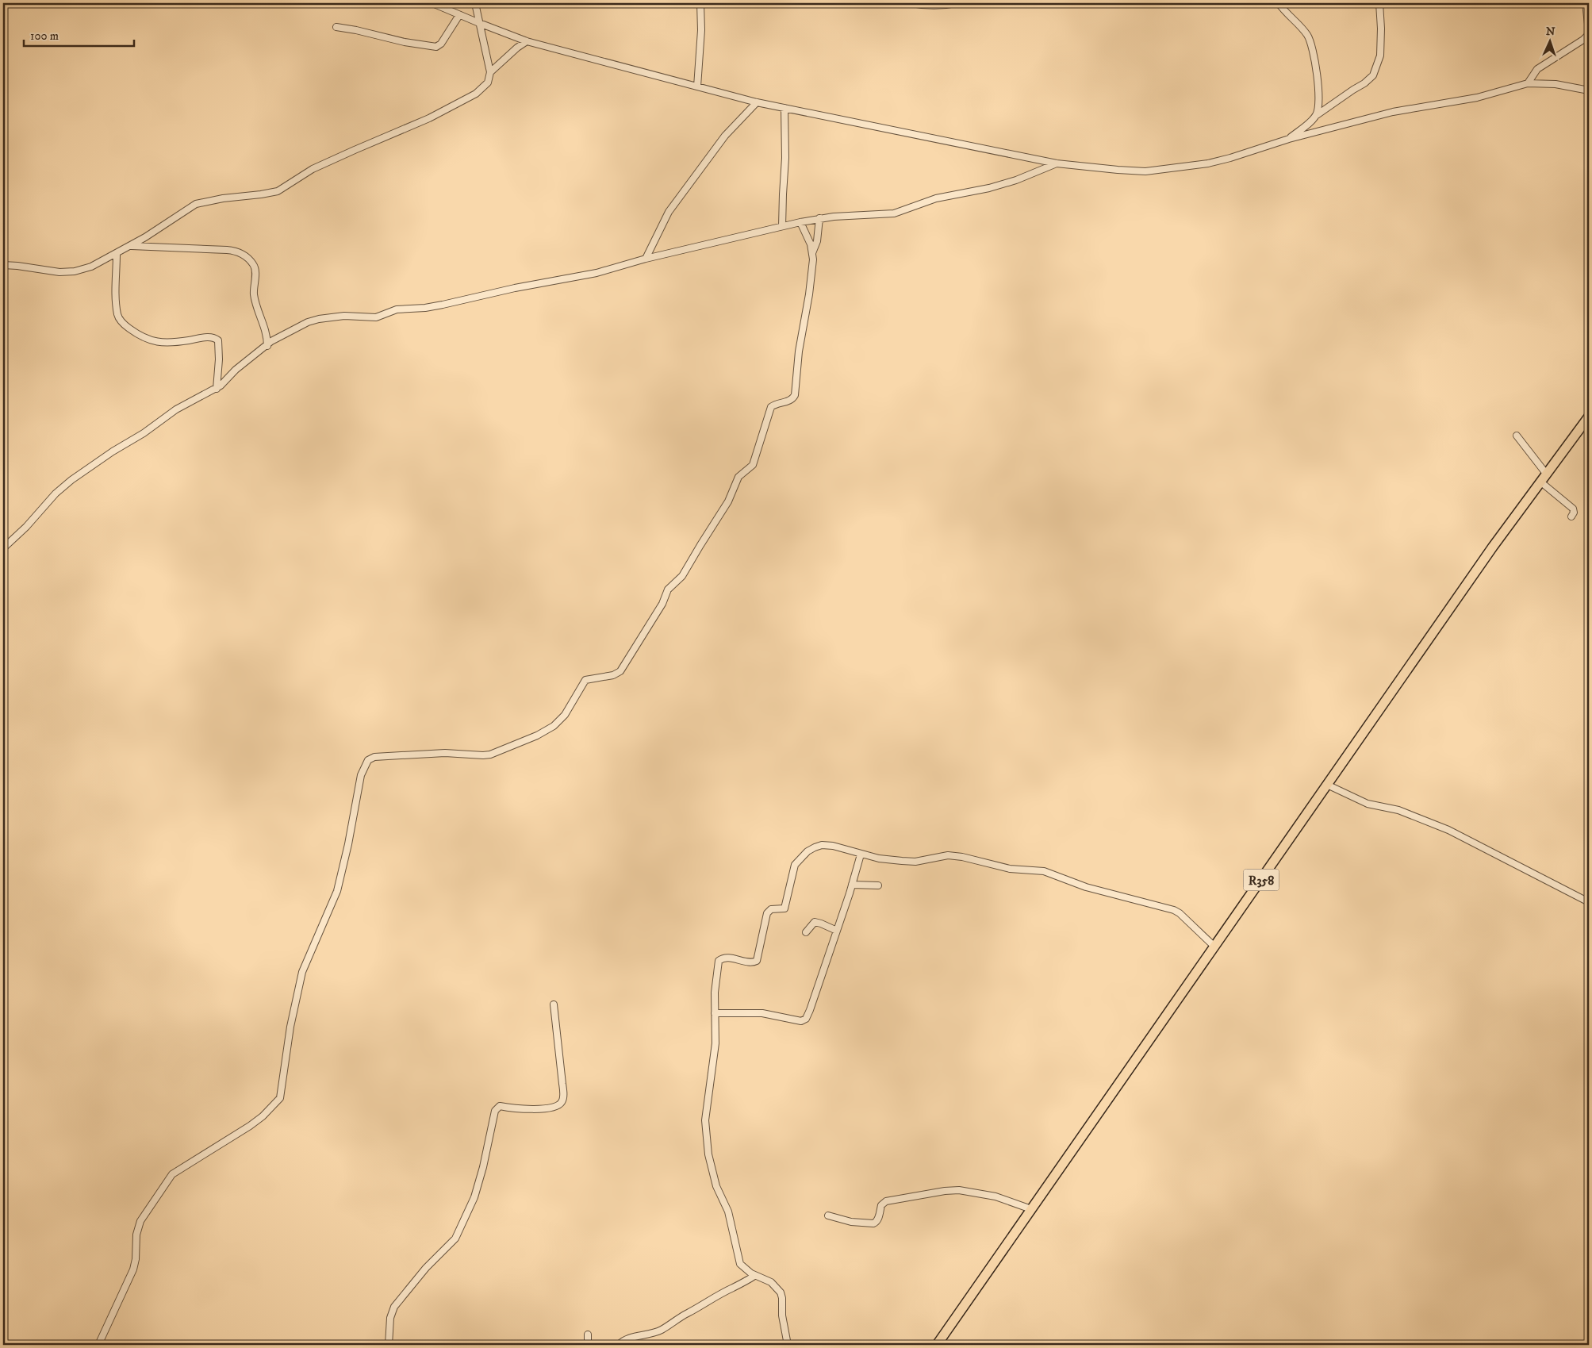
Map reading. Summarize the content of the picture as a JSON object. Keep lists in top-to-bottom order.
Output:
{
  "streets": {
    "main road": ["R358"]
  },
  "scale_bar": "100 m",
  "north": "top"
}
